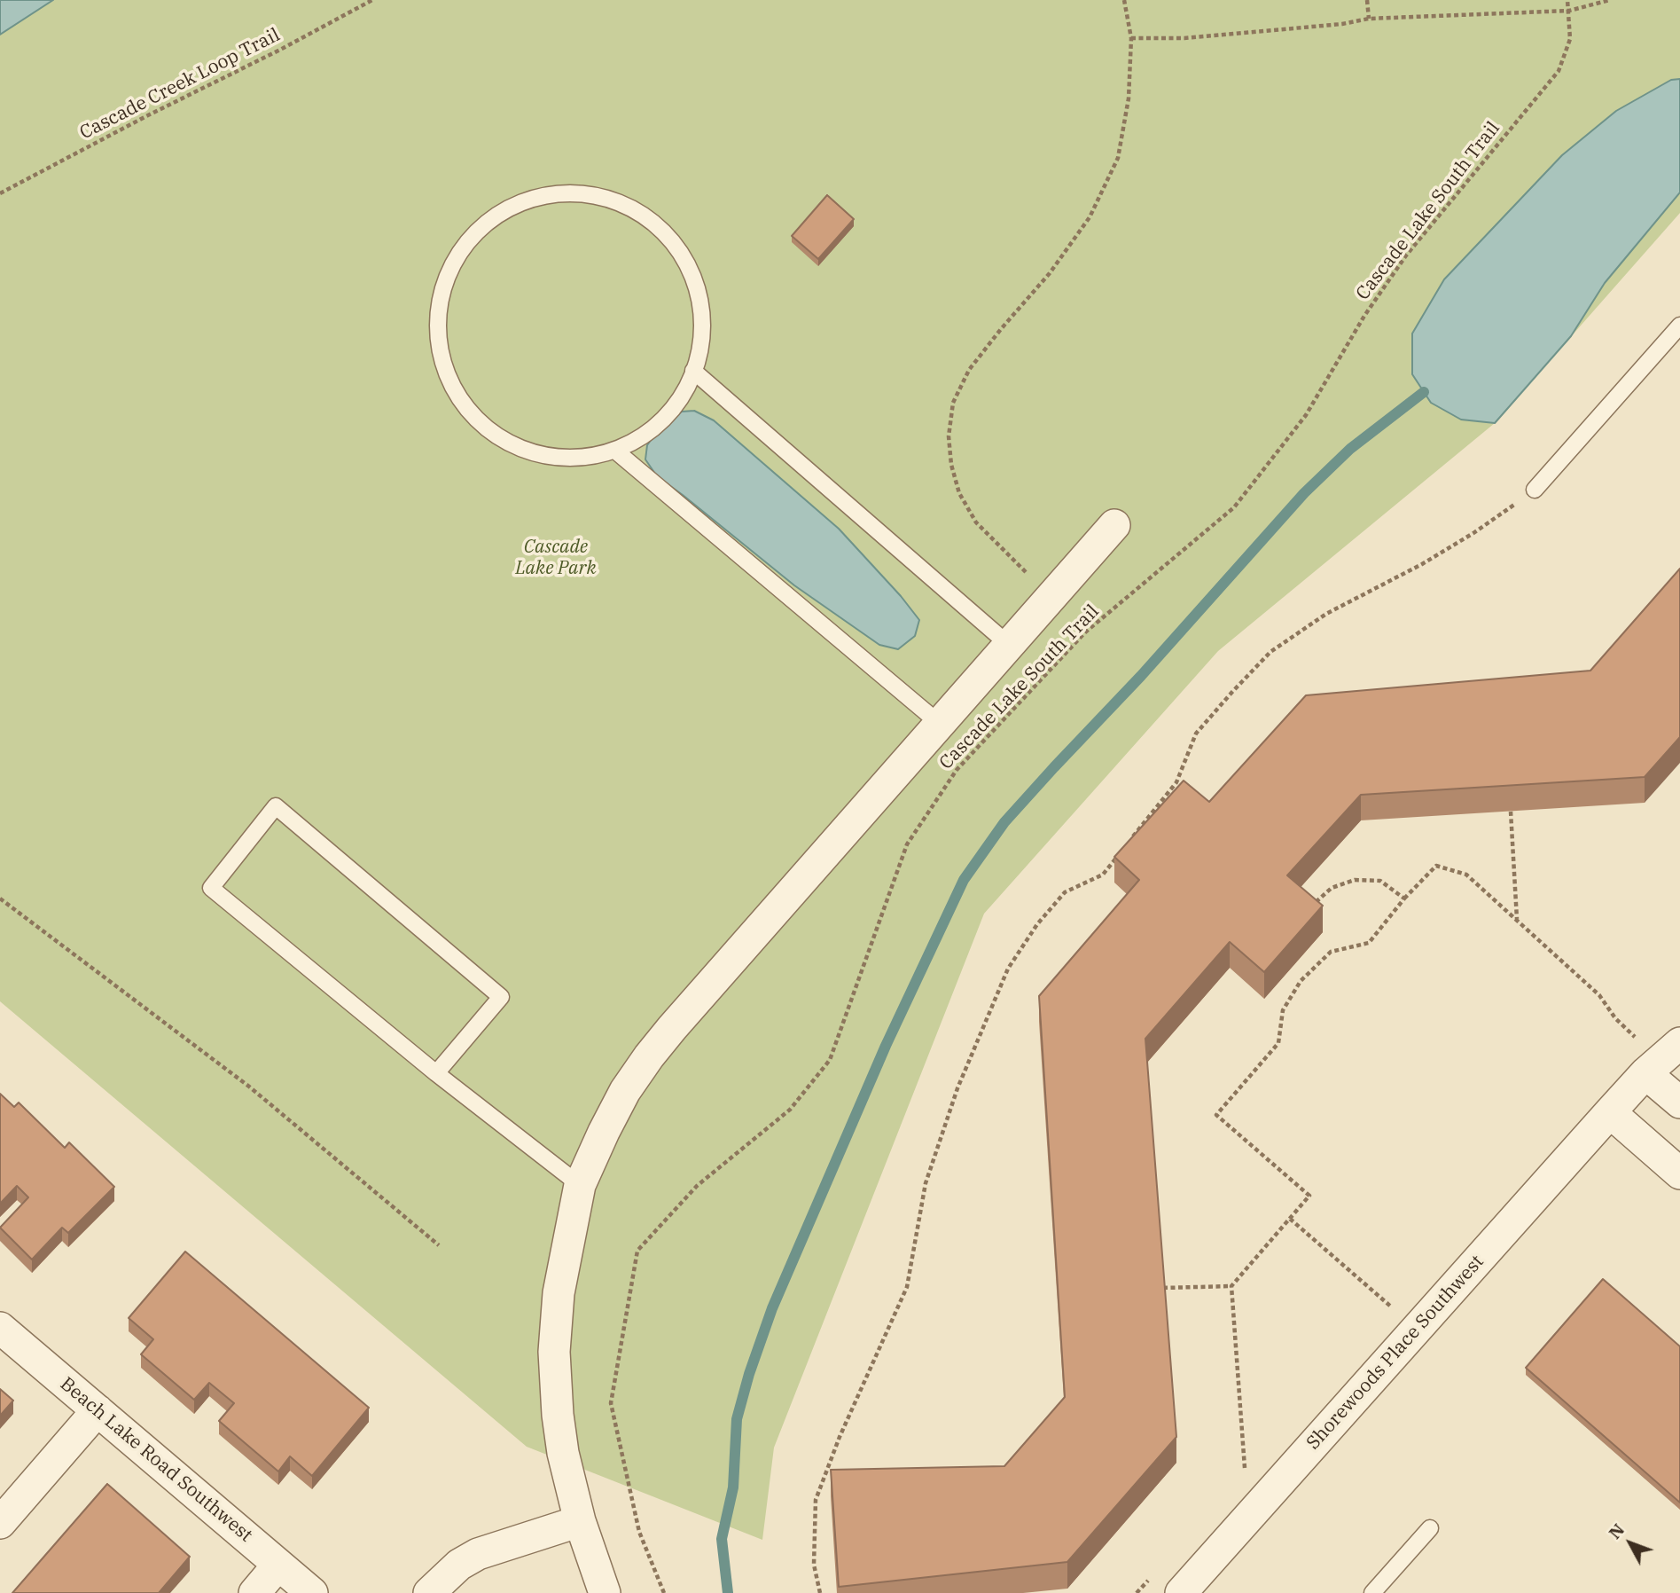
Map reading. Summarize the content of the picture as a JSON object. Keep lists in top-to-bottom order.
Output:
{
  "streets": {
    "street": ["Shorewoods Place Southwest", "Beach Lake Road Southwest"],
    "path": ["Cascade Creek Loop Trail", "Cascade Lake South Trail"]
  },
  "parks": ["Cascade Lake Park"],
  "north": "top left"
}
